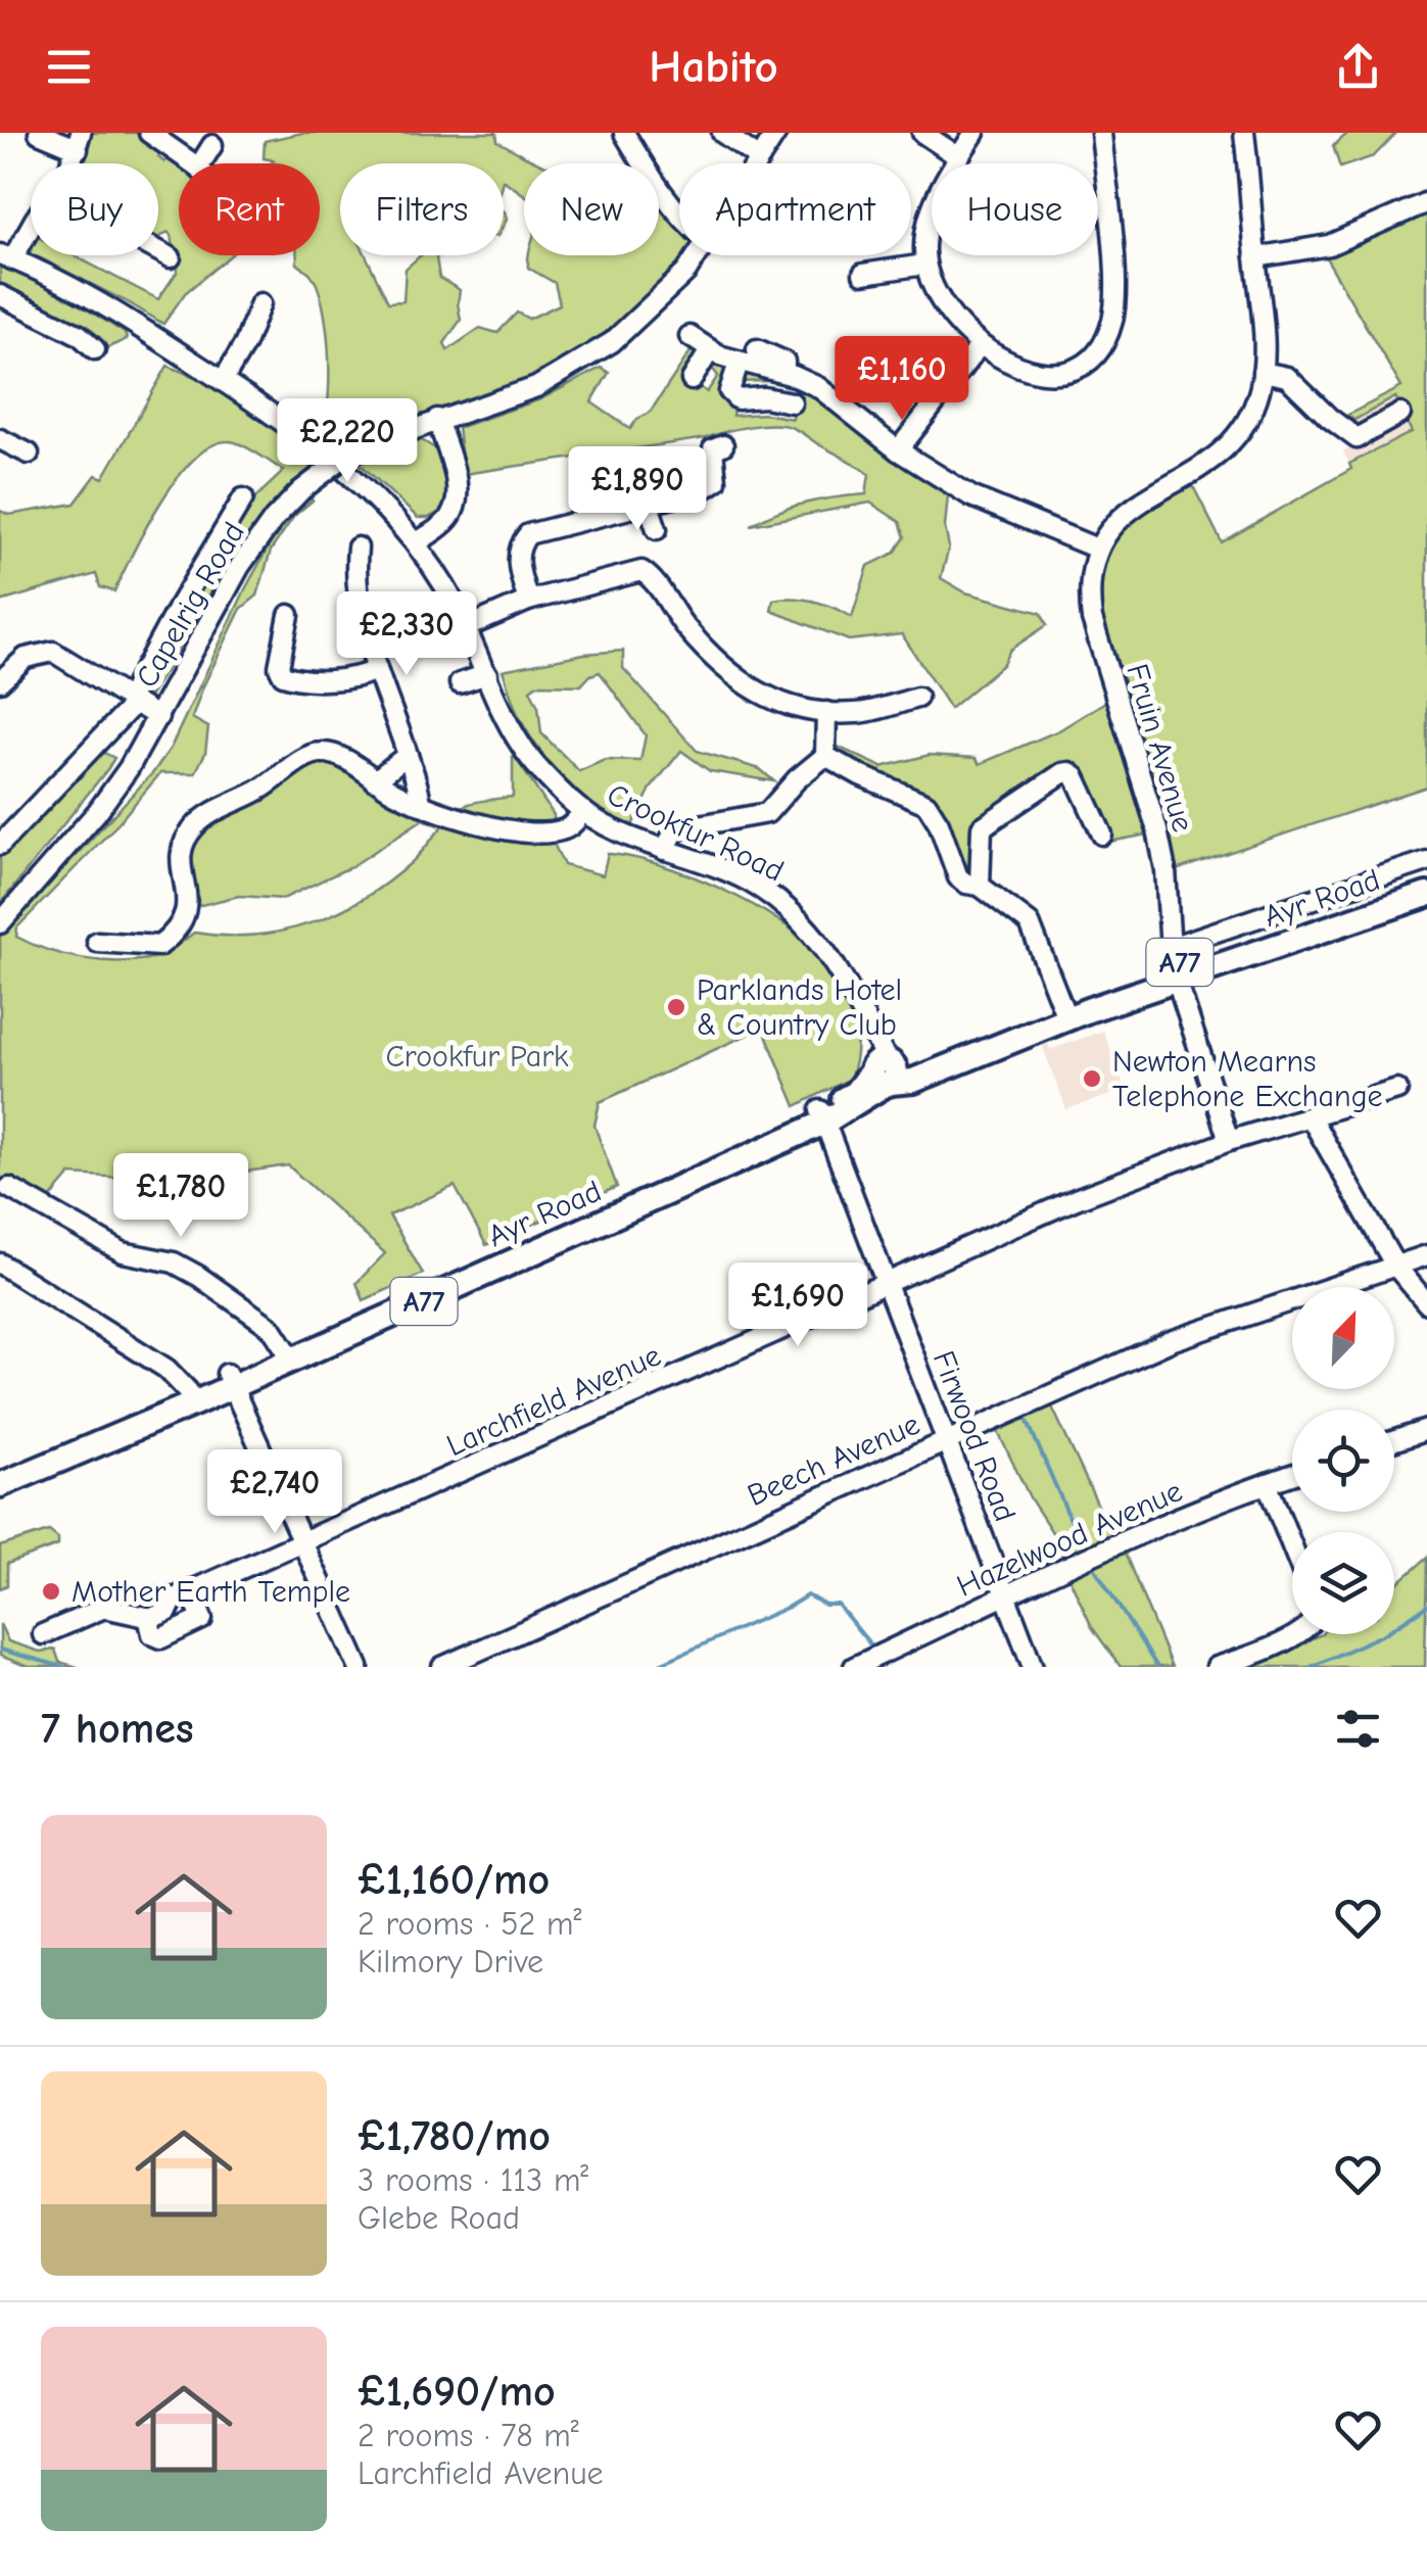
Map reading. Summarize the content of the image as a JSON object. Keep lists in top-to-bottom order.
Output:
{
  "streets": {
    "main road": ["Ayr Road", "A77"],
    "street": [
      "Capelrig Road",
      "Fruin Avenue",
      "Crookfur Road",
      "Larchfield Avenue",
      "Firwood Road",
      "Beech Avenue",
      "Hazelwood Avenue"
    ]
  },
  "crossings": [
    ["Fruin Avenue", "Ayr Road"],
    ["Fruin Avenue", "Larchfield Avenue"],
    ["Crookfur Road", "Ayr Road"],
    ["Ayr Road", "Firwood Road"],
    ["Larchfield Avenue", "Firwood Road"],
    ["Firwood Road", "Beech Avenue"],
    ["Firwood Road", "Hazelwood Avenue"]
  ],
  "parks": ["Crookfur Park"],
  "places": ["Parklands Hotel & Country Club", "Newton Mearns Telephone Exchange", "Mother Earth Temple"],
  "north": "top right",
  "page": {
    "header": "Habito",
    "chip": [
      "Buy",
      "Rent",
      "Filters",
      "New",
      "Apartment",
      "House"
    ],
    "price": [
      "£1,160",
      "£2,220",
      "£1,890",
      "£2,330",
      "£1,780",
      "£1,690",
      "£2,740"
    ],
    "heading": "7 homes",
    "list": [
      {
        "name": "£1,160/mo",
        "note": "2 rooms · 52 m² · Kilmory Drive"
      },
      {
        "name": "£1,780/mo",
        "note": "3 rooms · 113 m² · Glebe Road"
      },
      {
        "name": "£1,690/mo",
        "note": "2 rooms · 78 m² · Larchfield Avenue"
      }
    ]
  }
}
